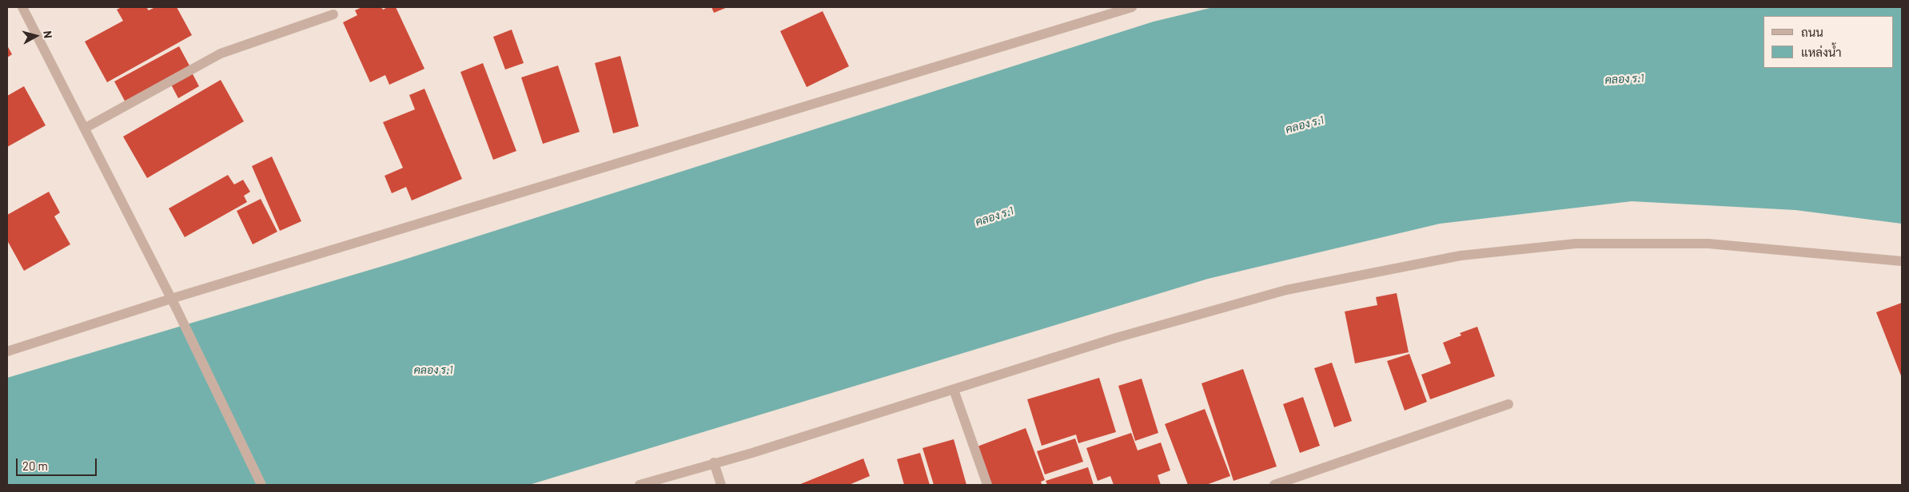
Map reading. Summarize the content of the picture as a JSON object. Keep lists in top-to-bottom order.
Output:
{
  "water": ["คลอง ร.1"],
  "legend": ["ถนน", "แหล่งน้ำ"],
  "scale_bar": "20 m",
  "north": "right"
}
